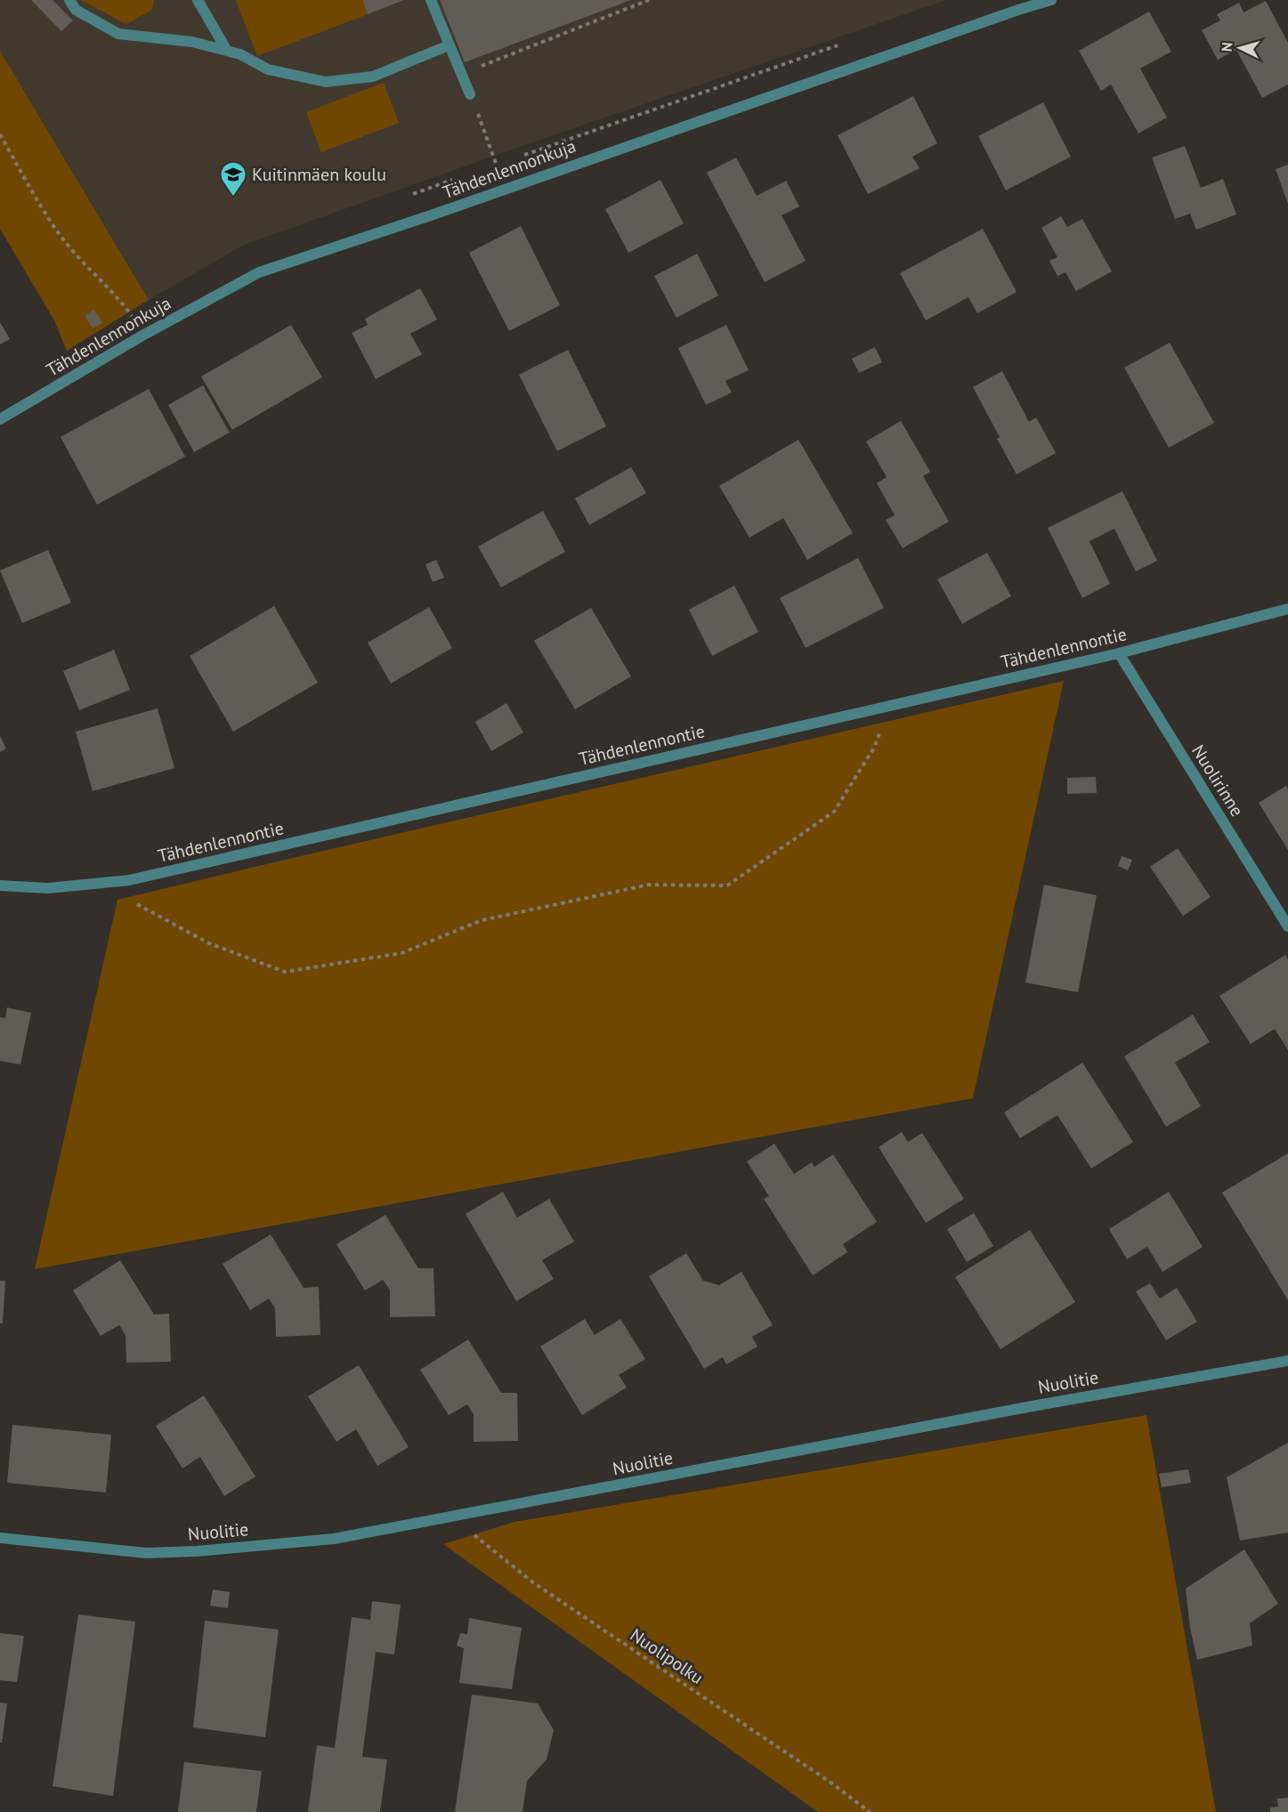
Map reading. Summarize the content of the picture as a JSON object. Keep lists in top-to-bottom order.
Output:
{
  "streets": {
    "street": [
      "Tähdenlennonkuja",
      "Tähdenlennontie",
      "Nuolirinne",
      "Nuolitie"
    ],
    "path": ["Nuolipolku"]
  },
  "crossings": [
    ["Tähdenlennontie", "Nuolirinne"],
    ["Nuolitie", "Nuolipolku"]
  ],
  "places": {
    "school or university": ["Kuitinmäen koulu"]
  },
  "north": "left"
}
